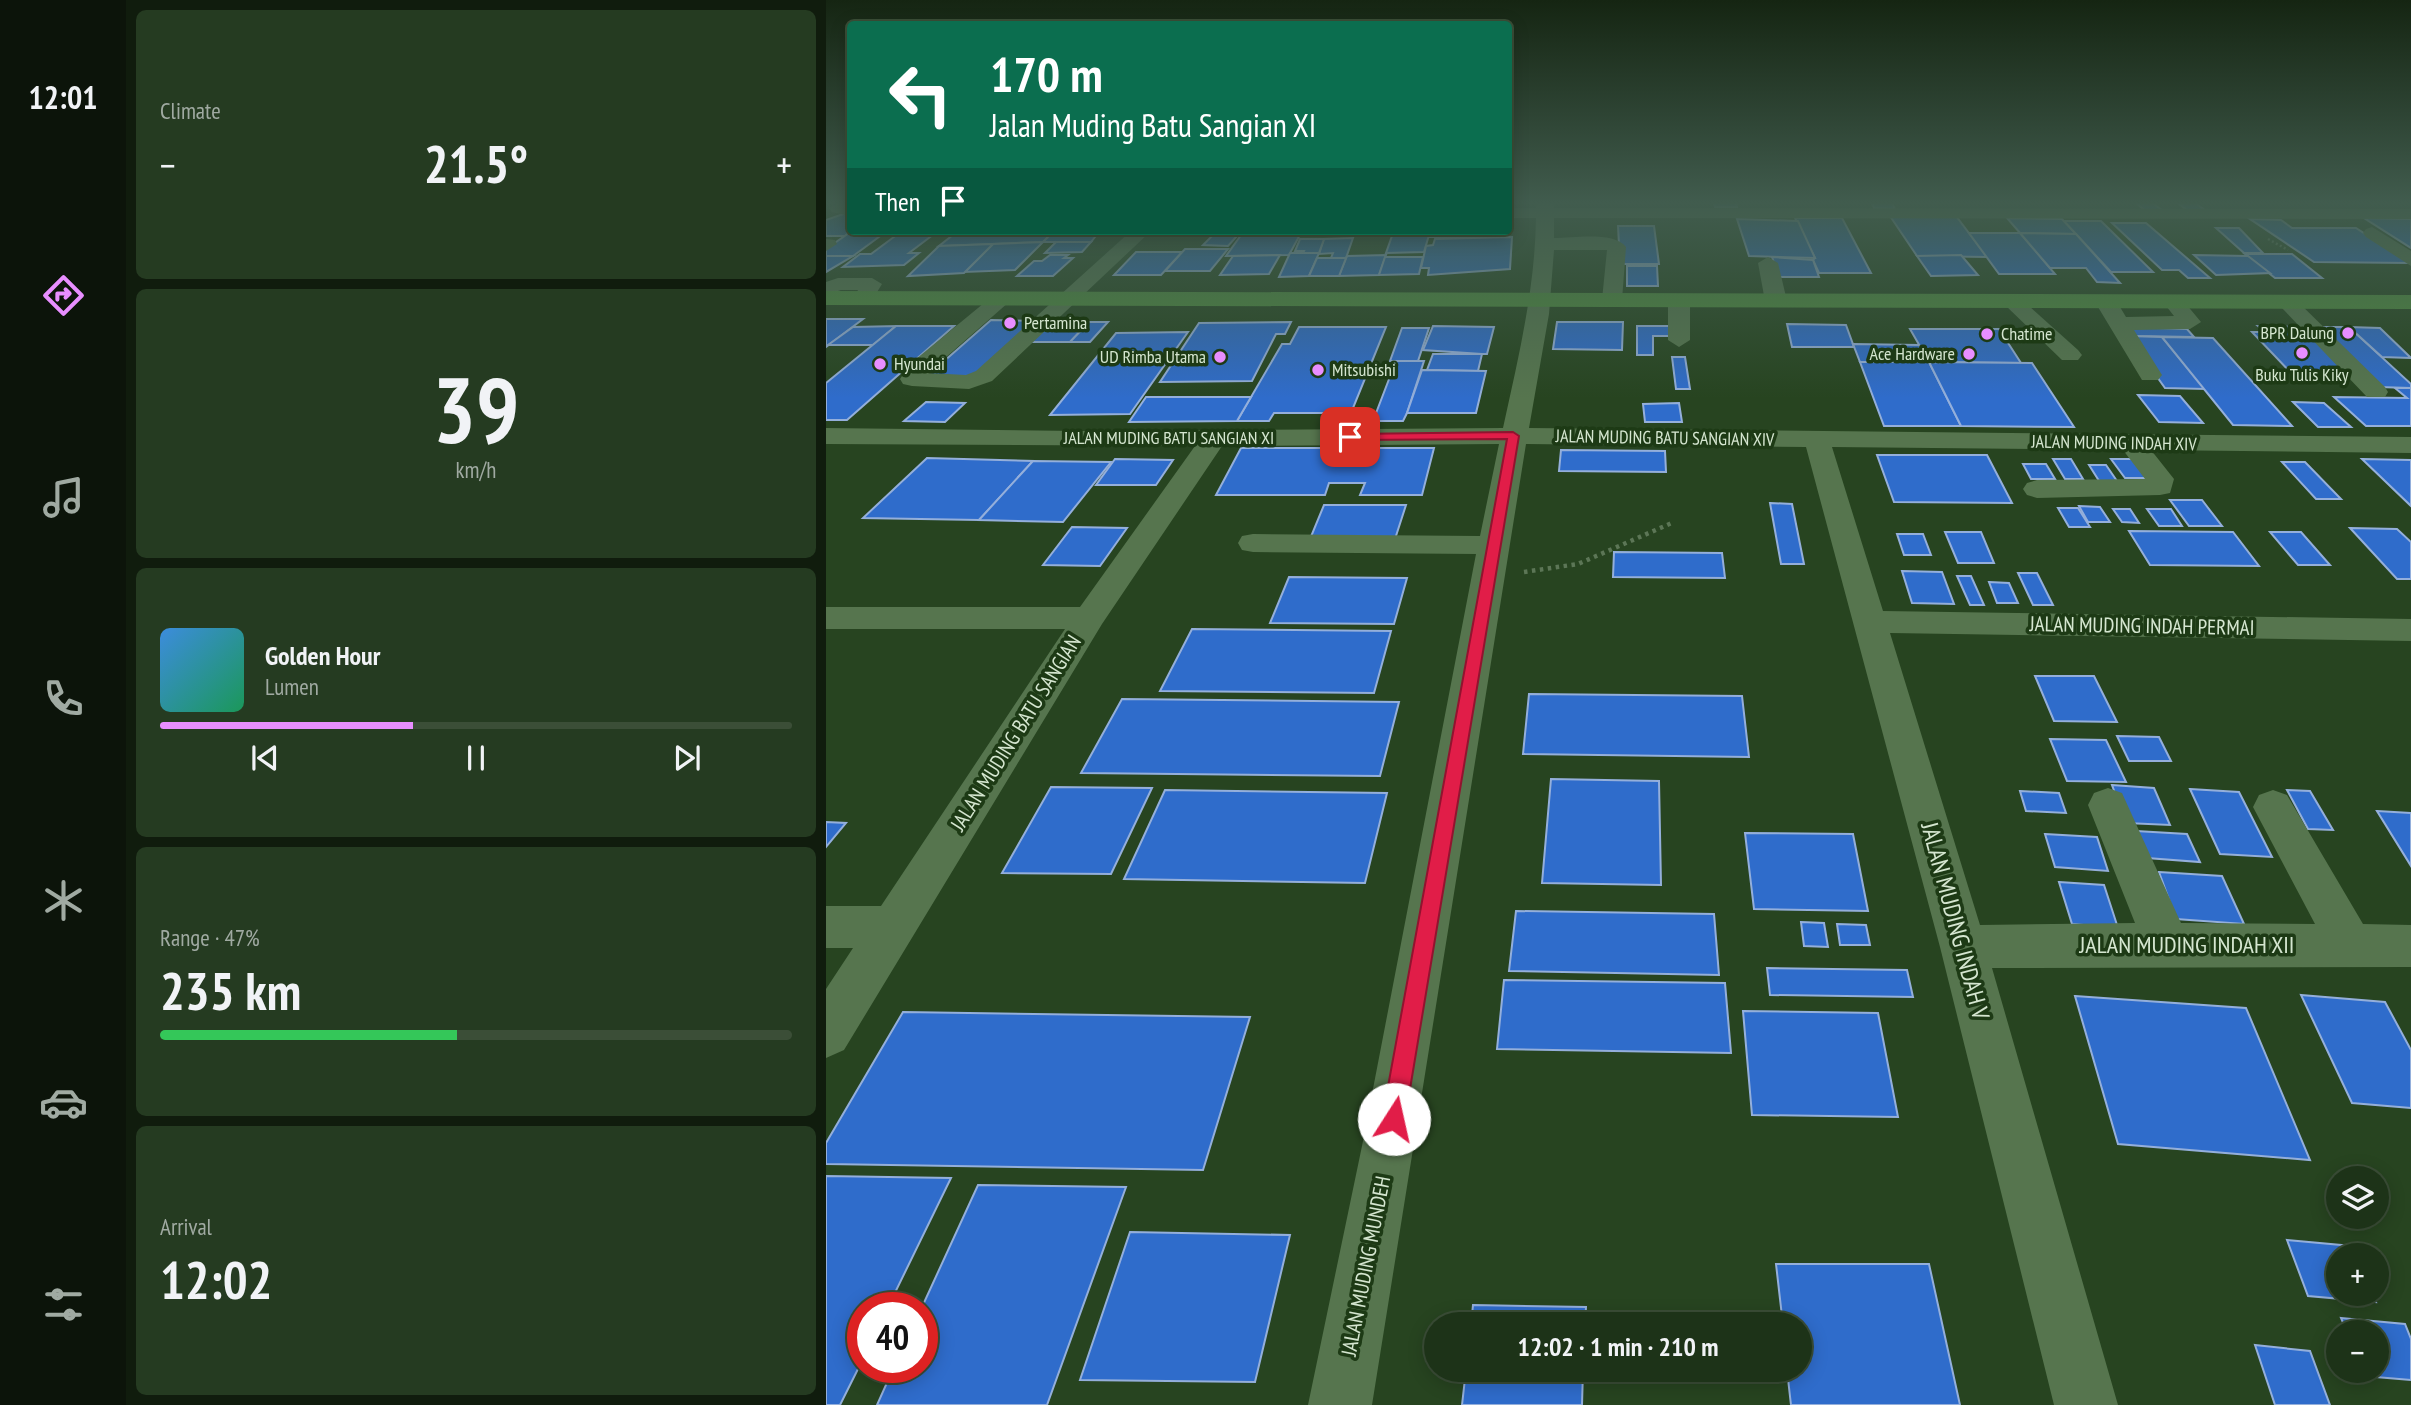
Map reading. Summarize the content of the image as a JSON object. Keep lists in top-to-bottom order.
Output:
{
  "streets": {
    "street": [
      "JALAN MUDING BATU SANGIAN XI",
      "JALAN MUDING BATU SANGIAN XIV",
      "JALAN MUDING INDAH XIV",
      "JALAN MUDING INDAH PERMAI",
      "JALAN MUDING BATU SANGIAN",
      "JALAN MUDING INDAH V",
      "JALAN MUDING INDAH XII",
      "JALAN MUDING MUNDEH"
    ]
  },
  "crossings": [
    ["JALAN MUDING BATU SANGIAN XI", "JALAN MUDING BATU SANGIAN XIV"],
    ["JALAN MUDING BATU SANGIAN XI", "JALAN MUDING BATU SANGIAN"],
    ["JALAN MUDING BATU SANGIAN XI", "JALAN MUDING MUNDEH"],
    ["JALAN MUDING BATU SANGIAN XIV", "JALAN MUDING INDAH XIV"],
    ["JALAN MUDING BATU SANGIAN XIV", "JALAN MUDING INDAH V"],
    ["JALAN MUDING BATU SANGIAN XIV", "JALAN MUDING MUNDEH"],
    ["JALAN MUDING INDAH XIV", "JALAN MUDING INDAH V"],
    ["JALAN MUDING INDAH PERMAI", "JALAN MUDING INDAH V"],
    ["JALAN MUDING INDAH V", "JALAN MUDING INDAH XII"]
  ],
  "places": [
    "Pertamina",
    "BPR Dalung",
    "Chatime",
    "Buku Tulis Kiky",
    "Ace Hardware",
    "UD Rimba Utama",
    "Hyundai",
    "Mitsubishi"
  ],
  "page": {
    "tabs": "12:01",
    "tile": [
      "Climate",
      ["39", "km/h"],
      ["Range · 47%", "235 km"],
      ["Arrival", "12:02"]
    ],
    "turn": ["170 m", "Jalan Muding Batu Sangian XI"],
    "heat": ["−", "21.5°", "+"],
    "then": "Then",
    "song": ["Golden Hour", "Lumen"],
    "map_buttons": ["+", "−"],
    "limit": "40",
    "trip": "12:02 · 1 min · 210 m"
  }
}
